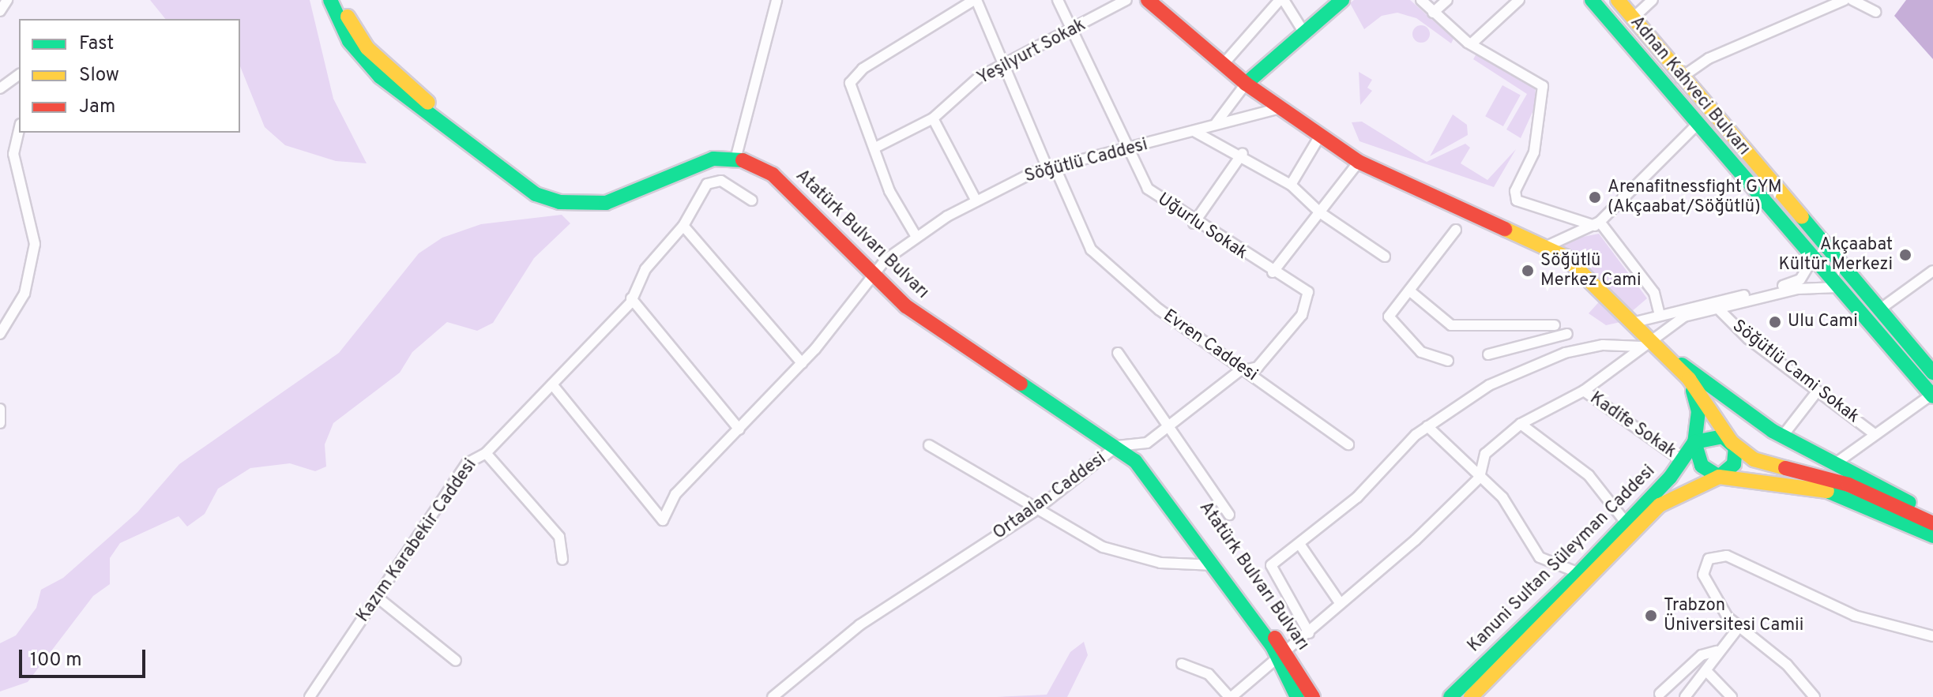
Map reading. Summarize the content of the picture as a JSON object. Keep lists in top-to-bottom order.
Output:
{
  "streets": {
    "main road": ["Adnan Kahveci Bulvarı", "Atatürk Bulvarı Bulvarı", "Kanuni Sultan Süleyman Caddesi"],
    "street": [
      "Yeşilyurt Sokak",
      "Söğütlü Caddesi",
      "Uğurlu Sokak",
      "Evren Caddesi",
      "Söğütlü Cami Sokak",
      "Kadife Sokak",
      "Ortaalan Caddesi",
      "Kazım Karabekir Caddesi"
    ]
  },
  "crossings": [
    ["Yeşilyurt Sokak", "Uğurlu Sokak"],
    ["Yeşilyurt Sokak", "Evren Caddesi"],
    ["Söğütlü Caddesi", "Uğurlu Sokak"],
    ["Söğütlü Caddesi", "Atatürk Bulvarı Bulvarı"],
    ["Söğütlü Caddesi", "Evren Caddesi"],
    ["Söğütlü Caddesi", "Kazım Karabekir Caddesi"],
    ["Uğurlu Sokak", "Ortaalan Caddesi"],
    ["Atatürk Bulvarı Bulvarı", "Ortaalan Caddesi"],
    ["Evren Caddesi", "Ortaalan Caddesi"],
    ["Kadife Sokak", "Kanuni Sultan Süleyman Caddesi"]
  ],
  "places": [
    "Arenafitnessfight GYM (Akçaabat/Söğütlü)",
    "Akçaabat Kültür Merkezi",
    "Söğütlü Merkez Cami",
    "Ulu Cami",
    "Trabzon Üniversitesi Camii"
  ],
  "legend": ["Fast", "Slow", "Jam"],
  "scale_bar": "100 m"
}
